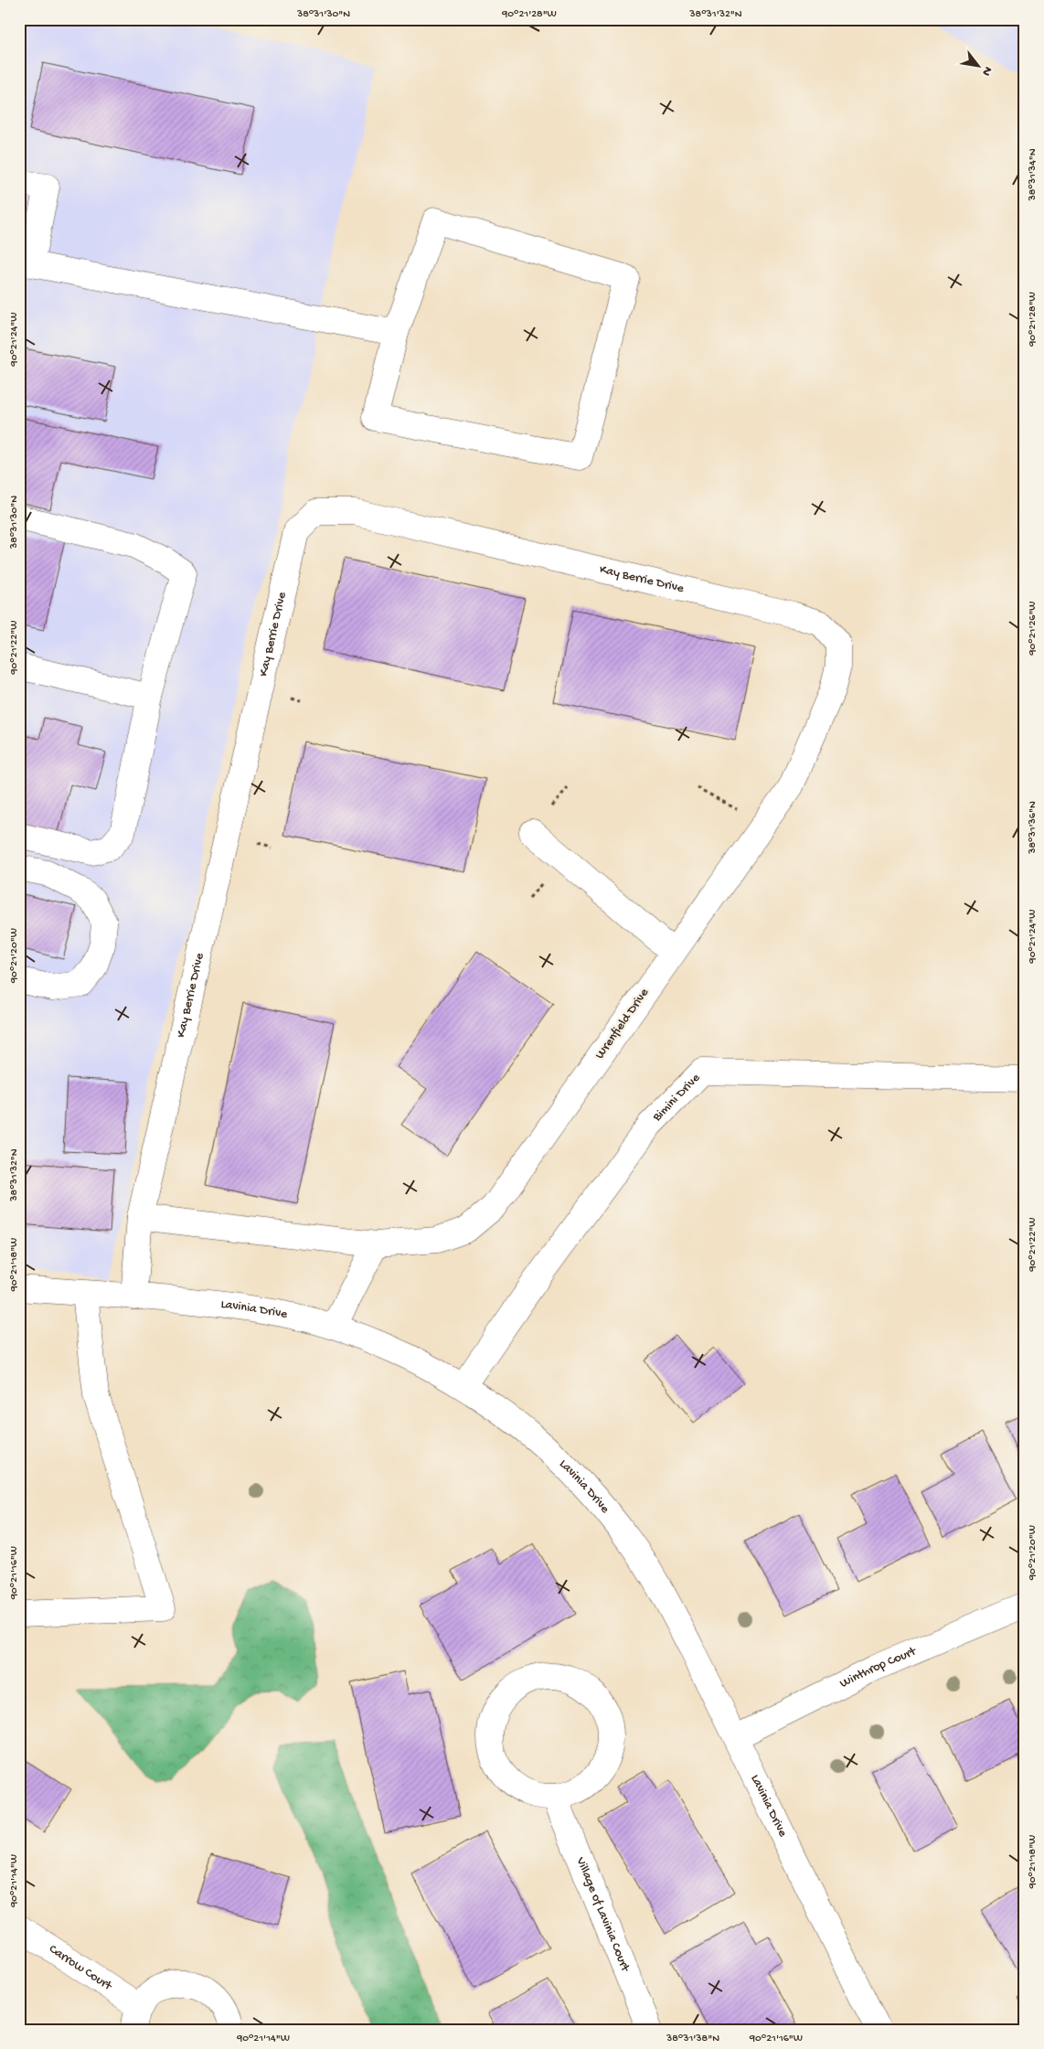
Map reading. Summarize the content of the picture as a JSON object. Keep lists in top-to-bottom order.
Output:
{
  "streets": {
    "street": [
      "Kay Berrie Drive",
      "Wrenfield Drive",
      "Bimini Drive",
      "Lavinia Drive",
      "Winthrop Court",
      "Village of Lavinia Court",
      "Carrow Court"
    ]
  },
  "crossings": [
    ["Kay Berrie Drive", "Wrenfield Drive"],
    ["Kay Berrie Drive", "Lavinia Drive"],
    ["Bimini Drive", "Lavinia Drive"],
    ["Lavinia Drive", "Winthrop Court"]
  ],
  "north": "bottom right",
  "coordinates": [
    "38°31'30\"N",
    "90°21'28\"W",
    "38°31'32\"N",
    "38°31'34\"N",
    "90°21'24\"W",
    "90°21'26\"W",
    "90°21'22\"W",
    "38°31'36\"N",
    "90°21'20\"W",
    "90°21'18\"W",
    "90°21'16\"W",
    "90°21'14\"W",
    "38°31'38\"N"
  ]
}
